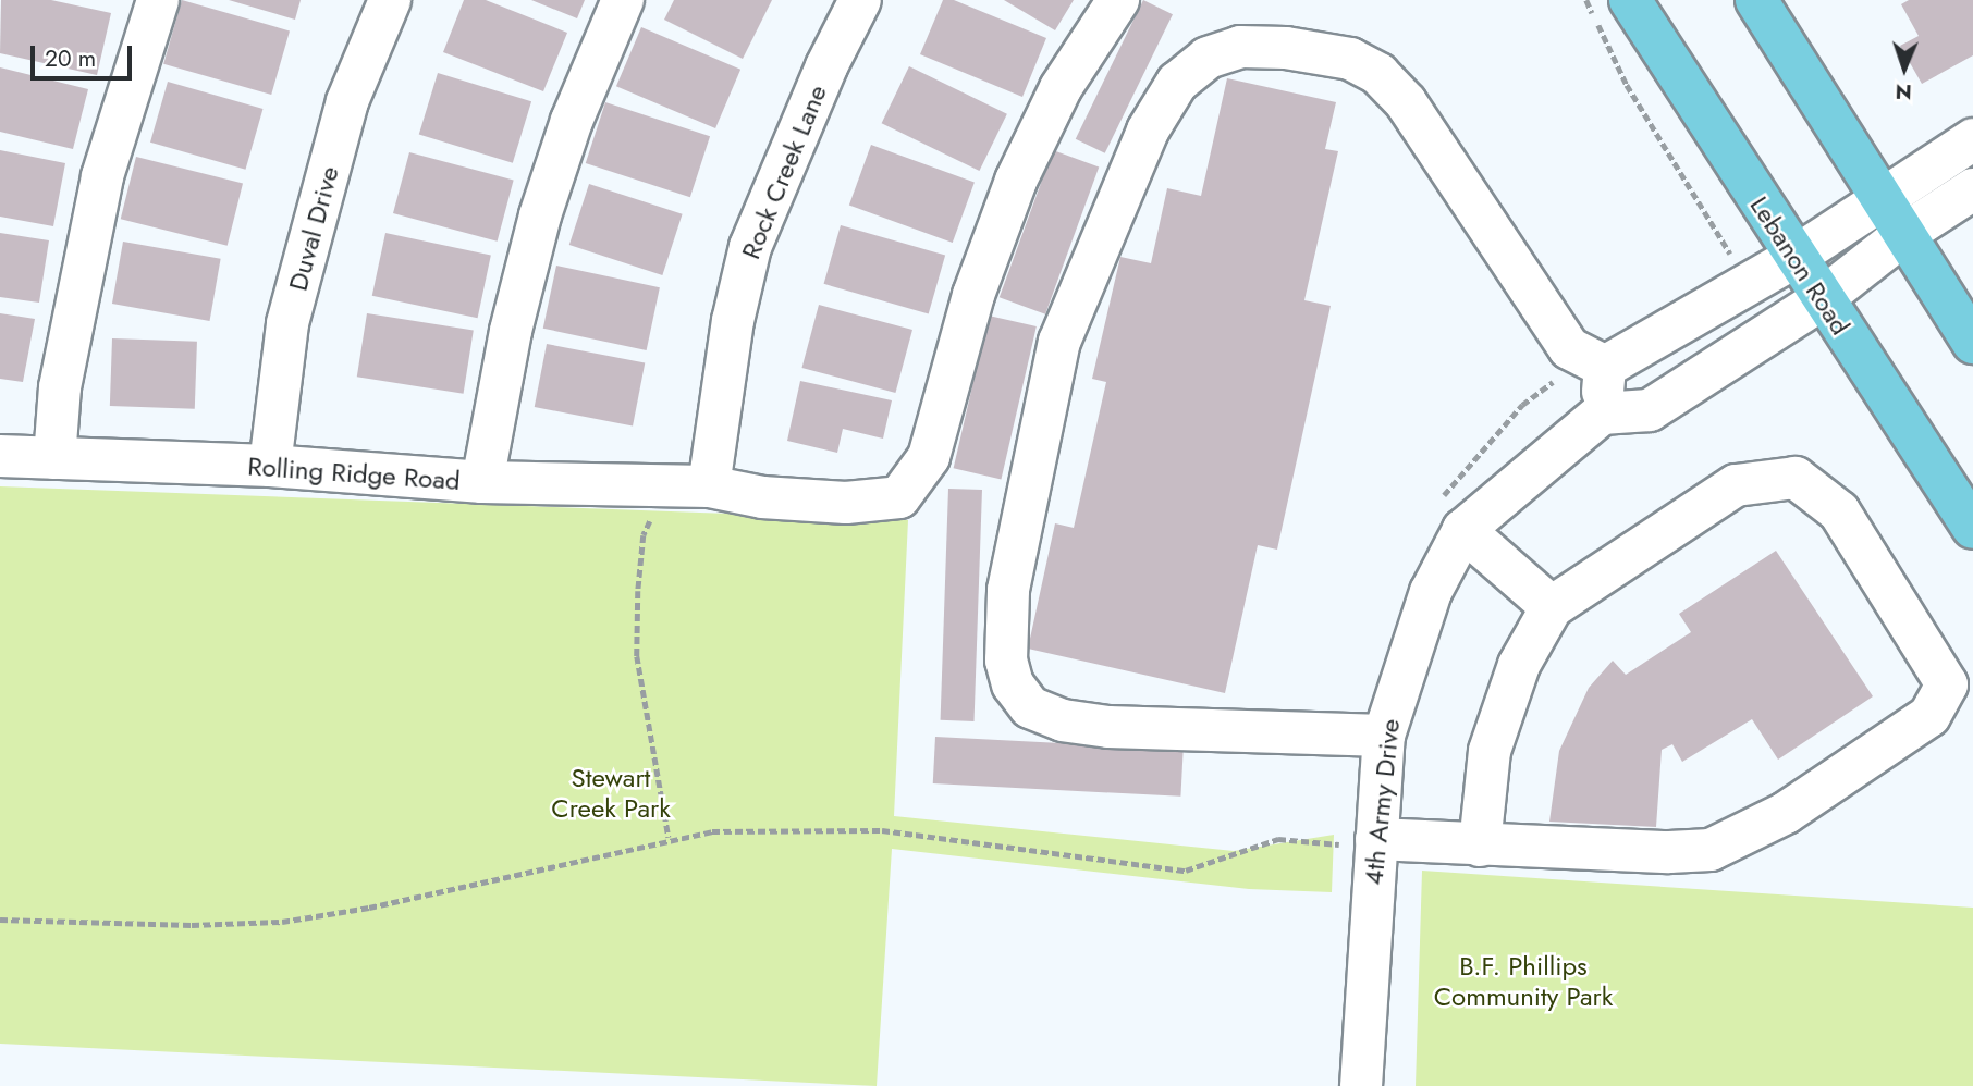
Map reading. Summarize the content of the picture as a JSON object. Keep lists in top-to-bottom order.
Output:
{
  "streets": {
    "main road": ["Lebanon Road"],
    "street": [
      "Rock Creek Lane",
      "Duval Drive",
      "Rolling Ridge Road",
      "4th Army Drive"
    ]
  },
  "crossings": [
    ["Rock Creek Lane", "Rolling Ridge Road"],
    ["Duval Drive", "Rolling Ridge Road"]
  ],
  "parks": ["Stewart Creek Park", "B.F. Phillips Community Park"],
  "scale_bar": "20 m",
  "north": "bottom"
}
